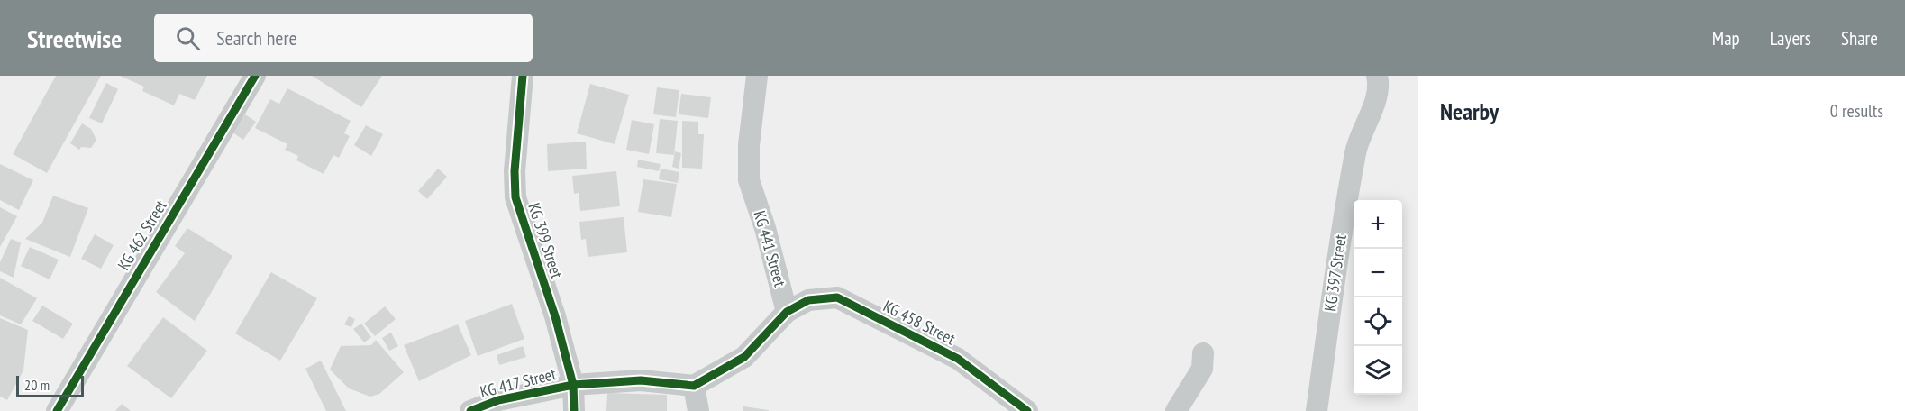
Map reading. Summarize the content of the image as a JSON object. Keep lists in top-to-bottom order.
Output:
{
  "streets": {
    "street": [
      "KG 462 Street",
      "KG 399 Street",
      "KG 441 Street",
      "KG 397 Street",
      "KG 458 Street",
      "KG 417 Street"
    ]
  },
  "crossings": [
    ["KG 399 Street", "KG 417 Street"],
    ["KG 441 Street", "KG 458 Street"]
  ],
  "scale_bar": "20 m",
  "page": {
    "header": "Streetwise",
    "search": "Search here",
    "nav": ["Map", "Layers", "Share"],
    "heading": ["Nearby", "0 results"],
    "map_buttons": ["+", "−"],
    "scale": "20 m"
  }
}
